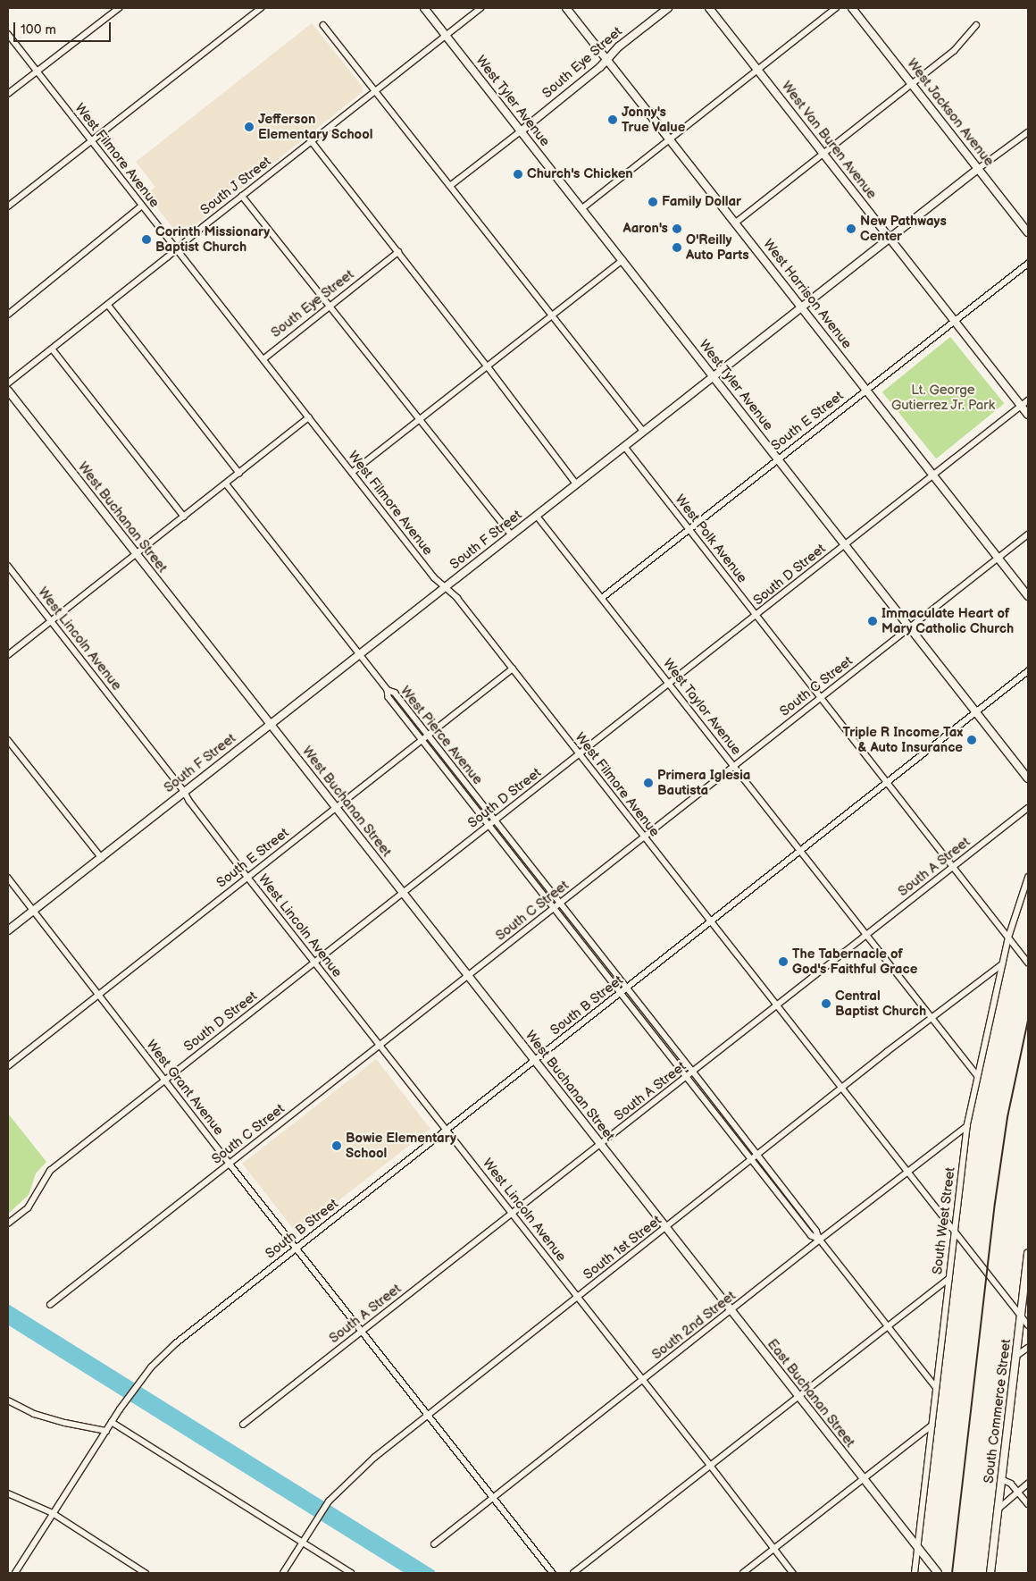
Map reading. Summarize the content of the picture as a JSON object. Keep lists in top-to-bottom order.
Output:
{
  "streets": {
    "street": [
      "South Eye Street",
      "West Tyler Avenue",
      "West Jackson Avenue",
      "West Van Buren Avenue",
      "West Filmore Avenue",
      "South J Street",
      "West Harrison Avenue",
      "South E Street",
      "West Buchanan Street",
      "West Polk Avenue",
      "South F Street",
      "South D Street",
      "West Lincoln Avenue",
      "South C Street",
      "West Taylor Avenue",
      "West Pierce Avenue",
      "South A Street",
      "South B Street",
      "West Grant Avenue",
      "South West Street",
      "South 1st Street",
      "South 2nd Street",
      "East Buchanan Street",
      "South Commerce Street"
    ]
  },
  "crossings": [
    ["South Eye Street", "West Tyler Avenue"],
    ["South Eye Street", "West Filmore Avenue"],
    ["South Eye Street", "West Harrison Avenue"],
    ["West Tyler Avenue", "South J Street"],
    ["West Tyler Avenue", "South E Street"],
    ["West Tyler Avenue", "South F Street"],
    ["West Tyler Avenue", "South D Street"],
    ["West Tyler Avenue", "South C Street"],
    ["West Tyler Avenue", "South B Street"],
    ["West Jackson Avenue", "South F Street"],
    ["West Van Buren Avenue", "South E Street"],
    ["West Van Buren Avenue", "South F Street"],
    ["West Van Buren Avenue", "South D Street"],
    ["West Filmore Avenue", "South J Street"],
    ["West Filmore Avenue", "South E Street"],
    ["West Filmore Avenue", "South F Street"],
    ["West Filmore Avenue", "South D Street"],
    ["West Filmore Avenue", "South C Street"],
    ["West Filmore Avenue", "South A Street"],
    ["West Filmore Avenue", "South B Street"],
    ["West Filmore Avenue", "South West Street"],
    ["West Filmore Avenue", "South 1st Street"],
    ["West Filmore Avenue", "South 2nd Street"],
    ["West Filmore Avenue", "South Commerce Street"],
    ["West Harrison Avenue", "South E Street"],
    ["West Harrison Avenue", "South F Street"],
    ["West Harrison Avenue", "South D Street"],
    ["West Harrison Avenue", "South C Street"],
    ["South E Street", "West Buchanan Street"],
    ["South E Street", "West Polk Avenue"],
    ["South E Street", "West Lincoln Avenue"],
    ["South E Street", "West Taylor Avenue"],
    ["South E Street", "West Pierce Avenue"],
    ["South E Street", "West Grant Avenue"],
    ["West Buchanan Street", "South F Street"],
    ["West Buchanan Street", "South D Street"],
    ["West Buchanan Street", "South C Street"],
    ["West Buchanan Street", "South A Street"],
    ["West Buchanan Street", "South B Street"],
    ["West Buchanan Street", "South 1st Street"],
    ["West Buchanan Street", "East Buchanan Street"],
    ["West Polk Avenue", "South F Street"],
    ["West Polk Avenue", "South D Street"],
    ["West Polk Avenue", "South C Street"],
    ["West Polk Avenue", "South A Street"],
    ["West Polk Avenue", "South B Street"],
    ["West Polk Avenue", "South West Street"],
    ["South F Street", "West Lincoln Avenue"],
    ["South F Street", "West Taylor Avenue"],
    ["South F Street", "West Pierce Avenue"],
    ["South F Street", "West Grant Avenue"],
    ["South D Street", "West Lincoln Avenue"],
    ["South D Street", "West Taylor Avenue"],
    ["South D Street", "West Pierce Avenue"],
    ["South D Street", "West Grant Avenue"],
    ["West Lincoln Avenue", "South C Street"],
    ["West Lincoln Avenue", "South A Street"],
    ["West Lincoln Avenue", "South B Street"],
    ["West Lincoln Avenue", "South 1st Street"],
    ["West Lincoln Avenue", "South 2nd Street"],
    ["South C Street", "West Taylor Avenue"],
    ["South C Street", "West Pierce Avenue"],
    ["South C Street", "West Grant Avenue"],
    ["West Taylor Avenue", "South A Street"],
    ["West Taylor Avenue", "South B Street"],
    ["West Taylor Avenue", "South West Street"],
    ["West Taylor Avenue", "South 1st Street"],
    ["West Pierce Avenue", "South A Street"],
    ["West Pierce Avenue", "South B Street"],
    ["West Pierce Avenue", "South 1st Street"],
    ["West Pierce Avenue", "South 2nd Street"],
    ["South A Street", "West Grant Avenue"],
    ["South B Street", "West Grant Avenue"],
    ["West Grant Avenue", "South 1st Street"],
    ["West Grant Avenue", "South 2nd Street"],
    ["South West Street", "South 1st Street"],
    ["South West Street", "South 2nd Street"],
    ["South West Street", "East Buchanan Street"],
    ["South 1st Street", "East Buchanan Street"],
    ["South 2nd Street", "East Buchanan Street"]
  ],
  "parks": ["Lt. George Gutierrez Jr. Park"],
  "places": [
    "Jonny's True Value",
    "Jefferson Elementary School",
    "Church's Chicken",
    "Family Dollar",
    "Aaron's",
    "New Pathways Center",
    "Corinth Missionary Baptist Church",
    "O'Reilly Auto Parts",
    "Immaculate Heart of Mary Catholic Church",
    "Triple R Income Tax & Auto Insurance",
    "Primera Iglesia Bautista",
    "The Tabernacle of God's Faithful Grace",
    "Central Baptist Church",
    "Bowie Elementary School"
  ],
  "scale_bar": "100 m"
}
